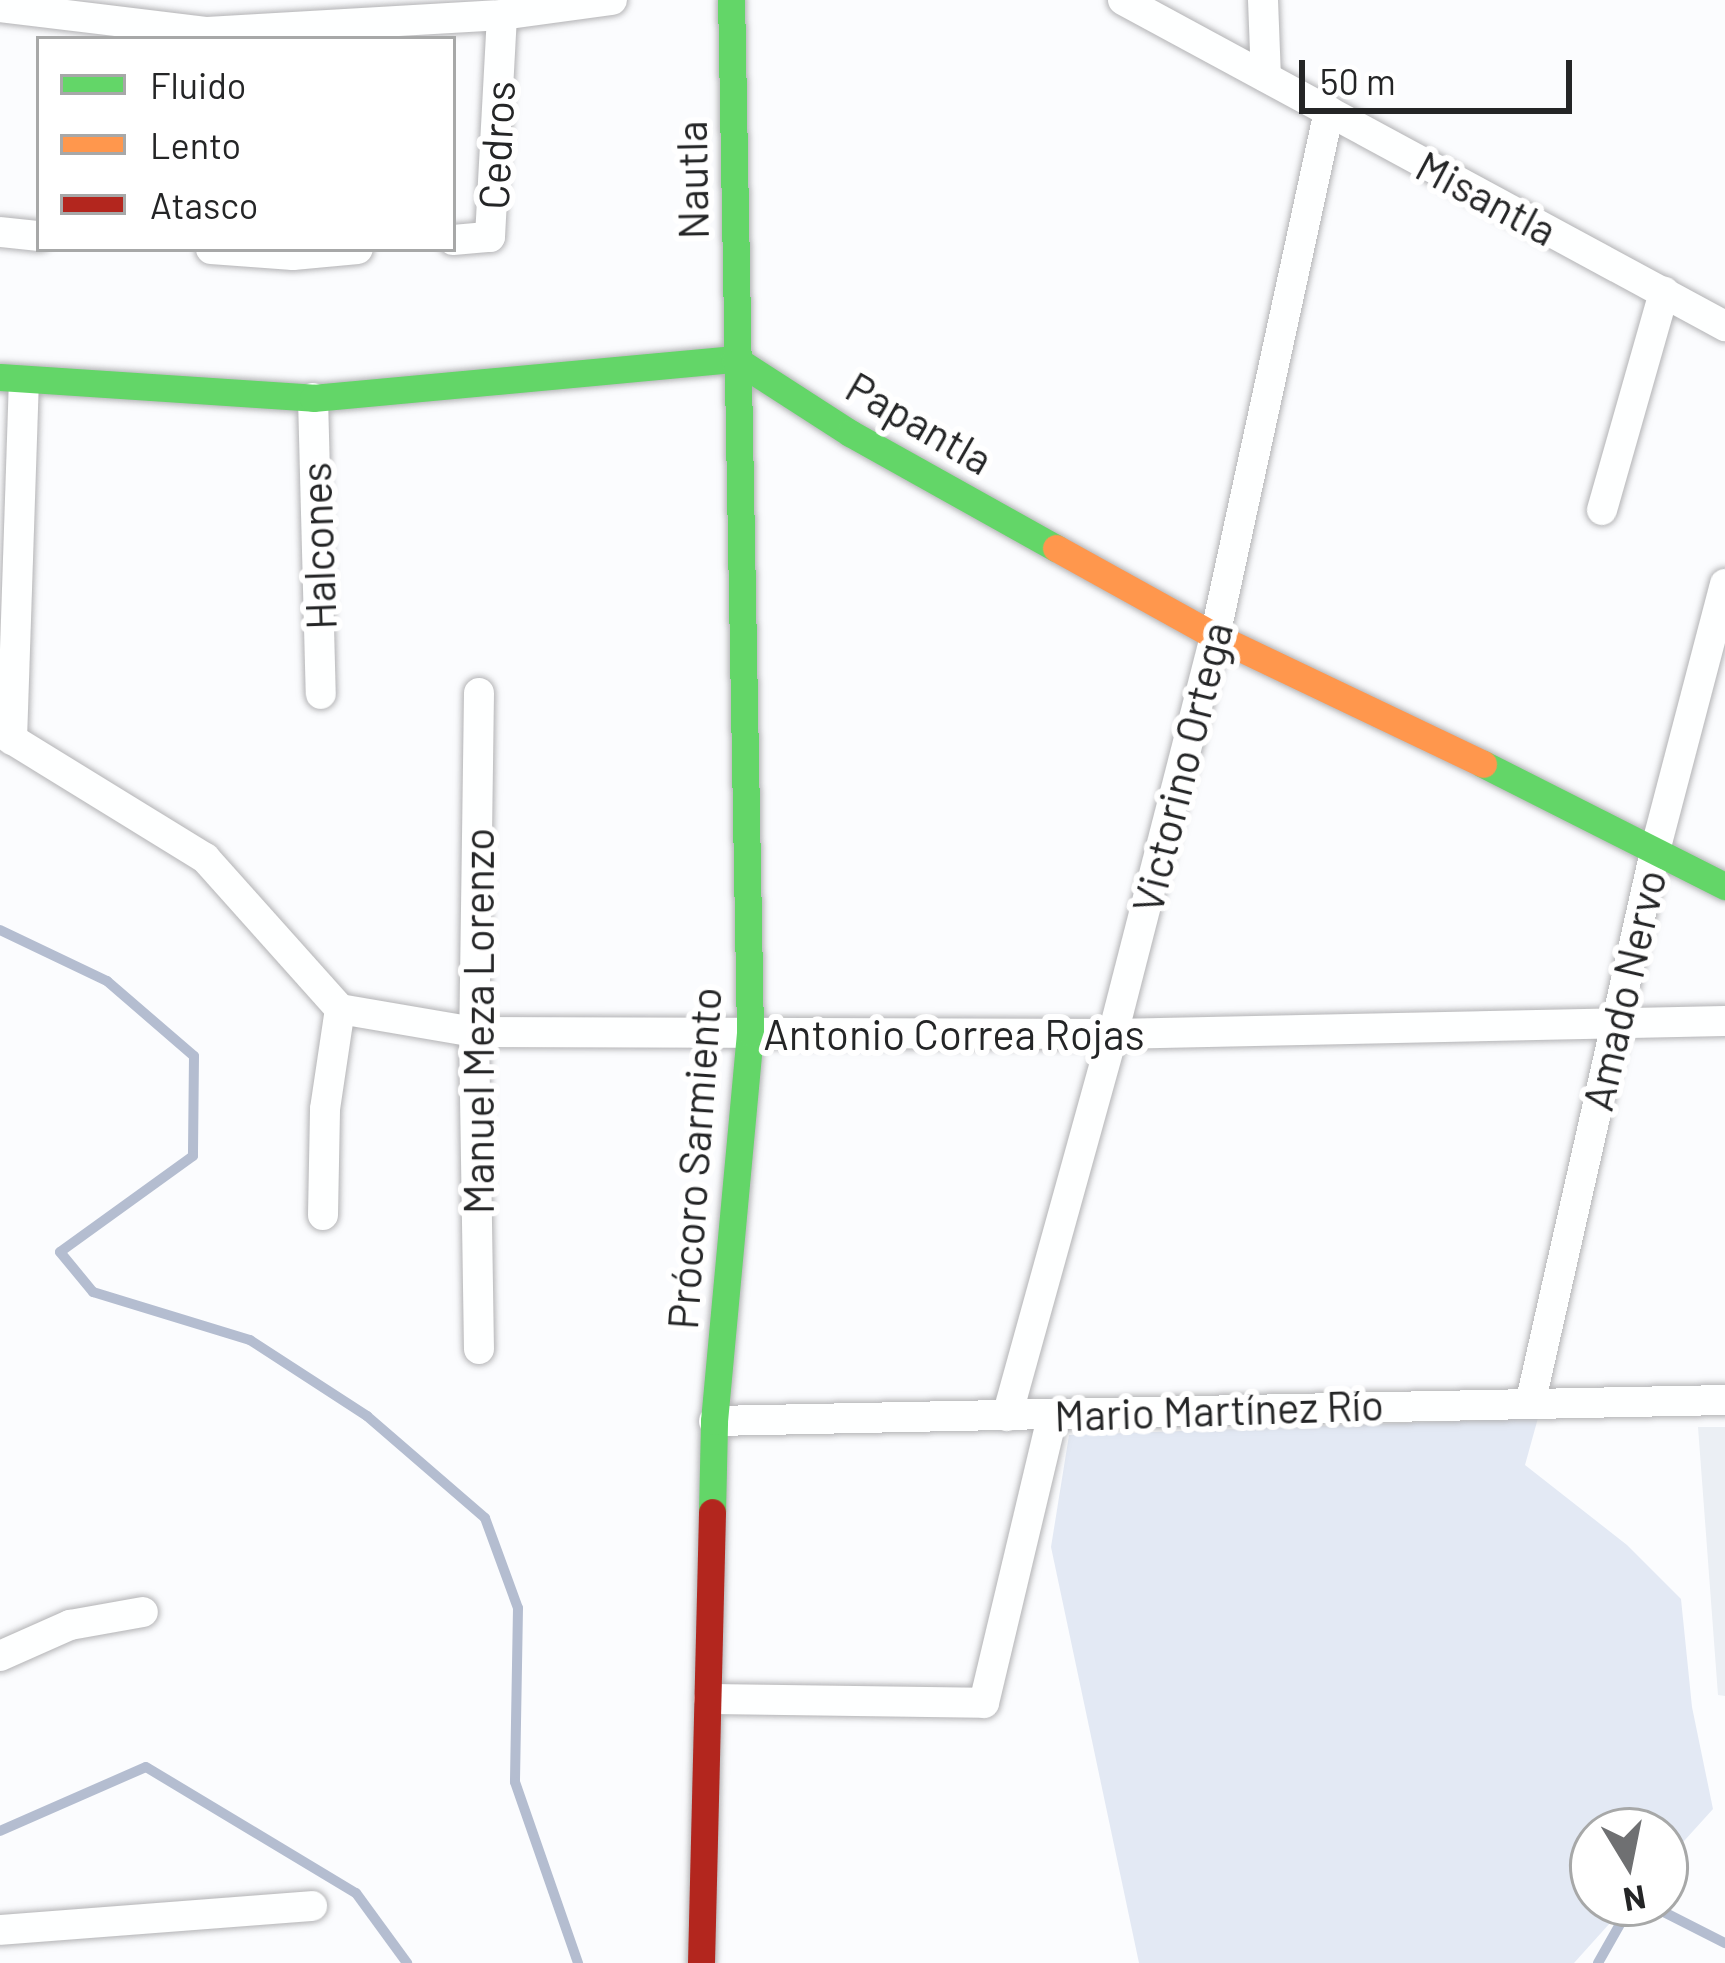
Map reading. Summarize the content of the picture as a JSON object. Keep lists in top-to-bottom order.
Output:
{
  "streets": {
    "street": [
      "Cedros",
      "Nautla",
      "Misantla",
      "Papantla",
      "Halcones",
      "Victorino Ortega",
      "Amado Nervo",
      "Manuel Meza Lorenzo",
      "Antonio Correa Rojas",
      "Prócoro Sarmiento",
      "Mario Martínez Río"
    ]
  },
  "crossings": [
    ["Nautla", "Papantla"],
    ["Nautla", "Prócoro Sarmiento"],
    ["Misantla", "Victorino Ortega"],
    ["Papantla", "Victorino Ortega"],
    ["Papantla", "Amado Nervo"],
    ["Papantla", "Prócoro Sarmiento"],
    ["Victorino Ortega", "Antonio Correa Rojas"],
    ["Victorino Ortega", "Mario Martínez Río"],
    ["Amado Nervo", "Antonio Correa Rojas"],
    ["Amado Nervo", "Mario Martínez Río"],
    ["Manuel Meza Lorenzo", "Antonio Correa Rojas"],
    ["Antonio Correa Rojas", "Prócoro Sarmiento"],
    ["Prócoro Sarmiento", "Mario Martínez Río"]
  ],
  "legend": ["Fluido", "Lento", "Atasco"],
  "scale_bar": "50 m",
  "north": "bottom"
}
